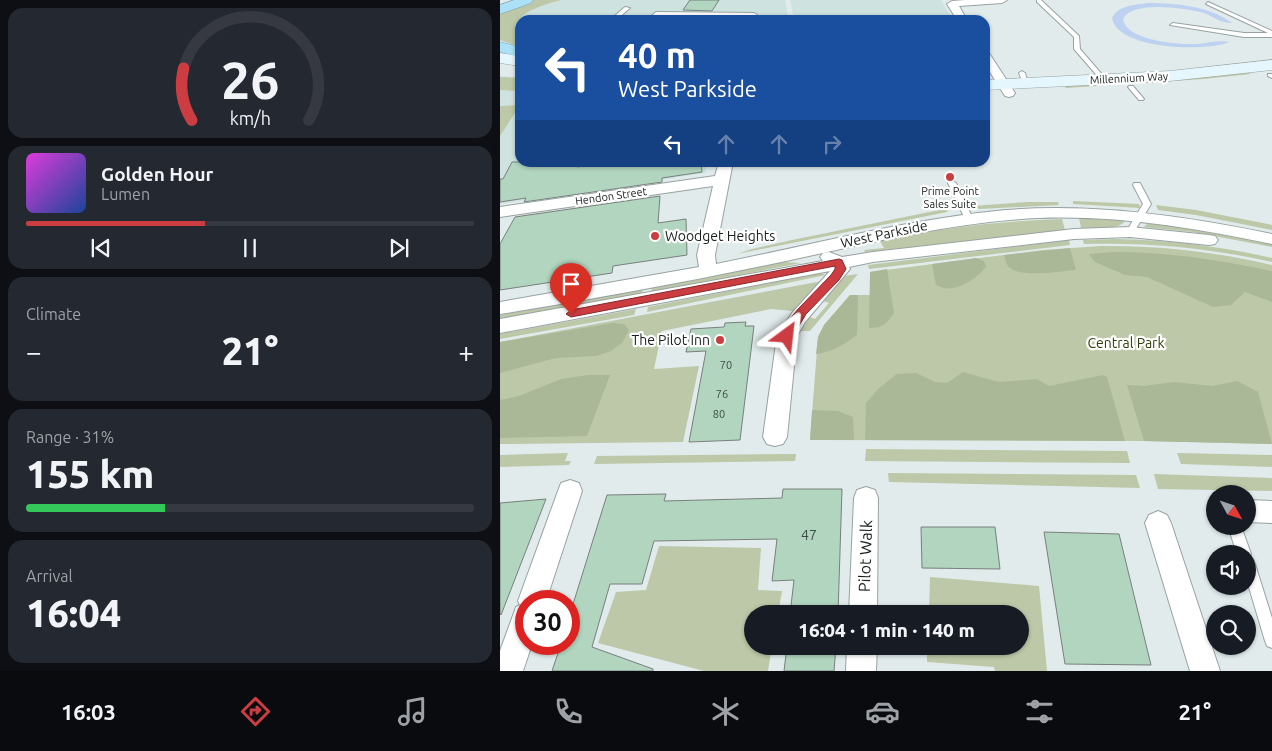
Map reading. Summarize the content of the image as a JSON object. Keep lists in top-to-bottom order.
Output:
{
  "streets": {
    "street": [
      "Millennium Way",
      "Hendon Street",
      "West Parkside",
      "Pilot Walk"
    ]
  },
  "parks": ["Central Park"],
  "places": ["Prime Point Sales Suite", "Woodget Heights", "The Pilot Inn"],
  "house_numbers": [
    "70",
    "76",
    "80",
    "47"
  ],
  "north": "bottom right",
  "page": {
    "turn": ["40 m", "West Parkside"],
    "song": ["Golden Hour", "Lumen"],
    "tile": [
      "Climate",
      ["Range · 31%", "155 km"],
      ["Arrival", "16:04"]
    ],
    "heat": ["−", "21°", "+"],
    "limit": "30",
    "trip": "16:04 · 1 min · 140 m",
    "tabs": ["16:03", "21°"],
    "gauge": ["26", "km/h"]
  }
}
